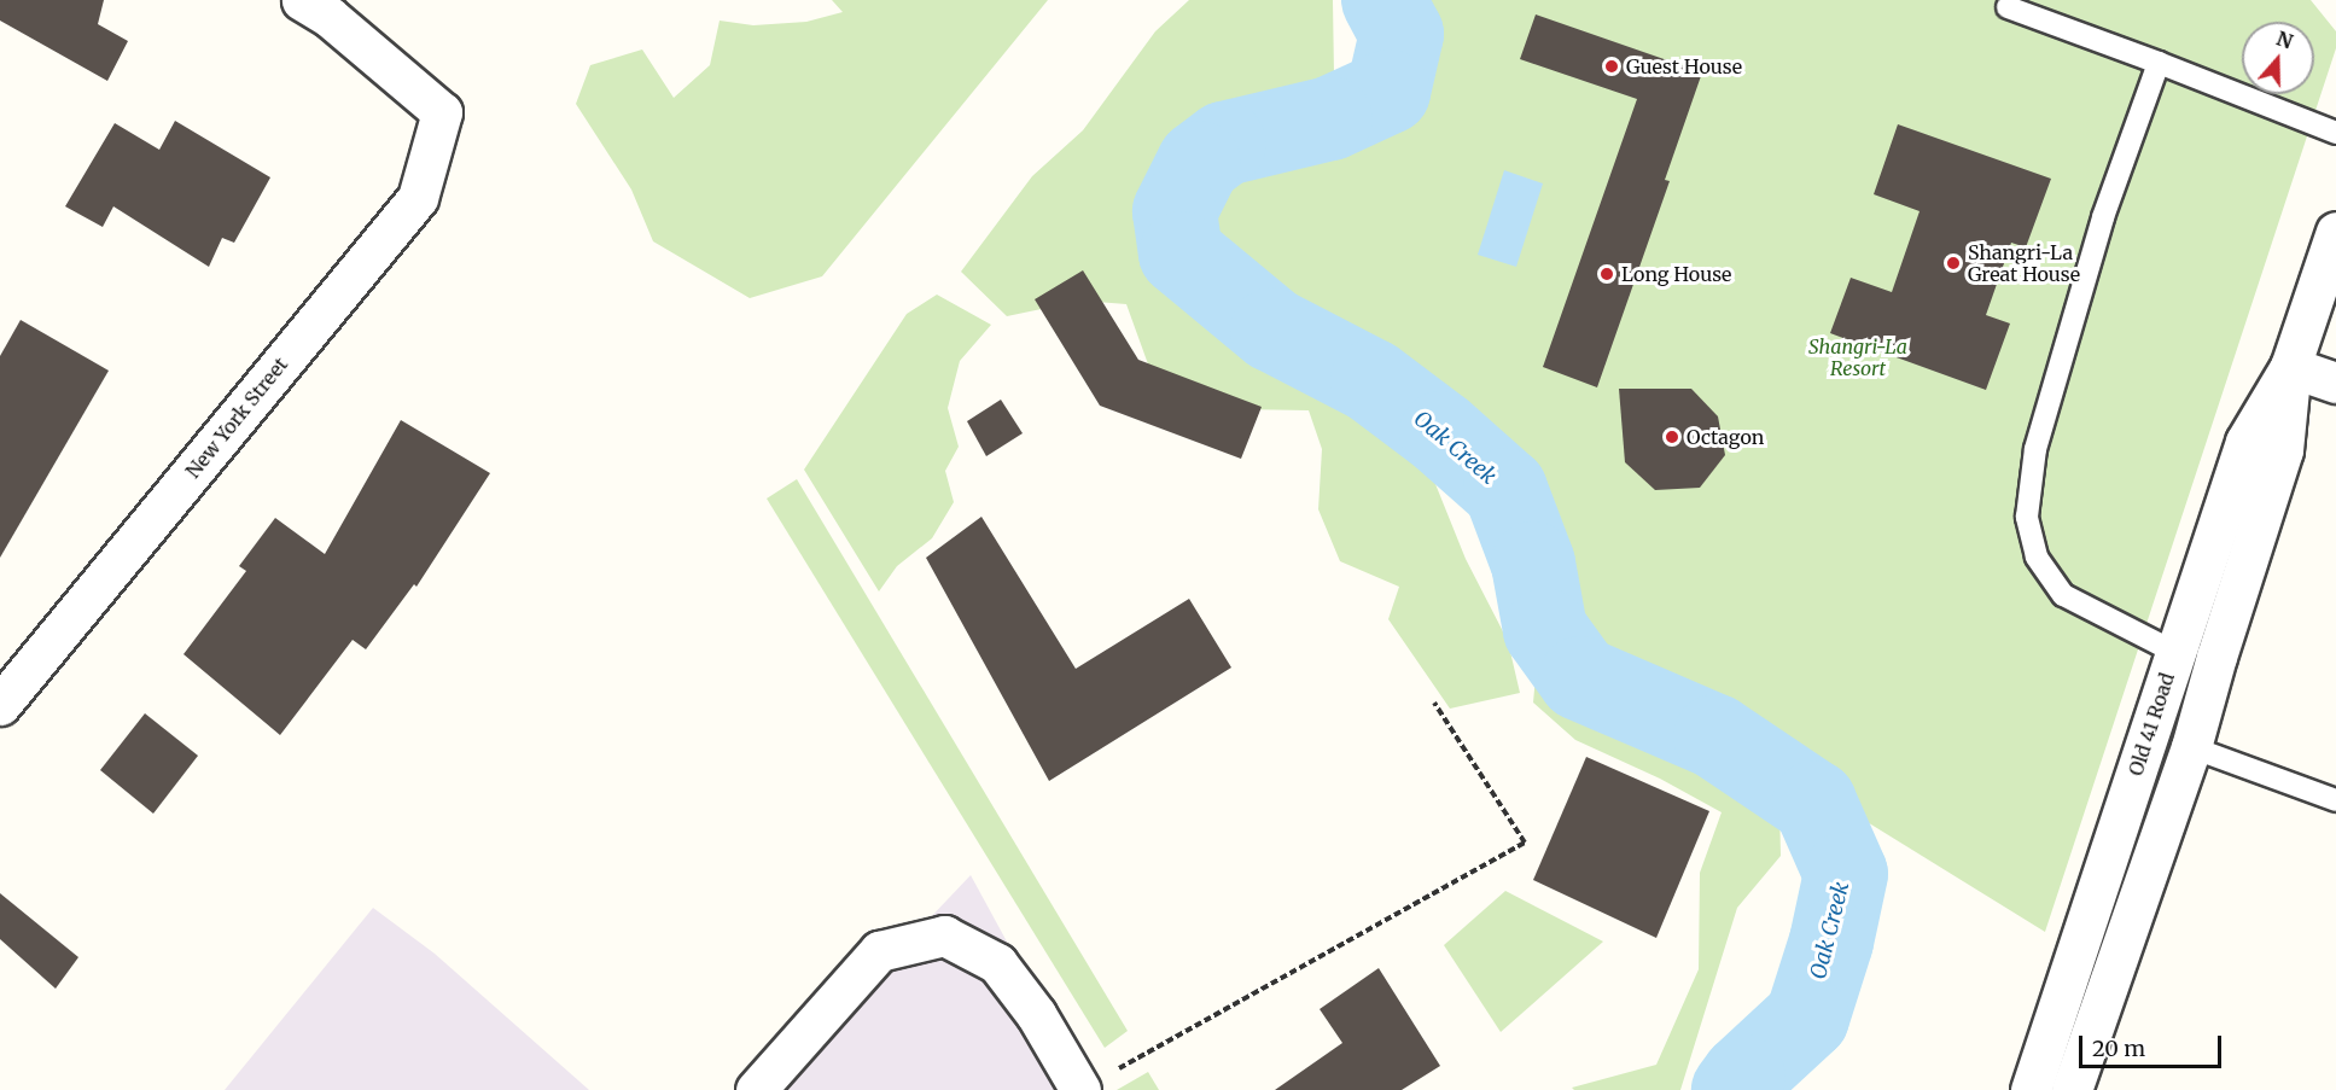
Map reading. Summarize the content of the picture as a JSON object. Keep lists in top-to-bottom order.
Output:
{
  "streets": {
    "street": ["New York Street", "Old 41 Road"]
  },
  "water": ["Oak Creek"],
  "parks": ["Shangri-La Resort"],
  "places": [
    "Guest House",
    "Shangri-La Great House",
    "Long House",
    "Octagon"
  ],
  "scale_bar": "20 m",
  "north": "top"
}
